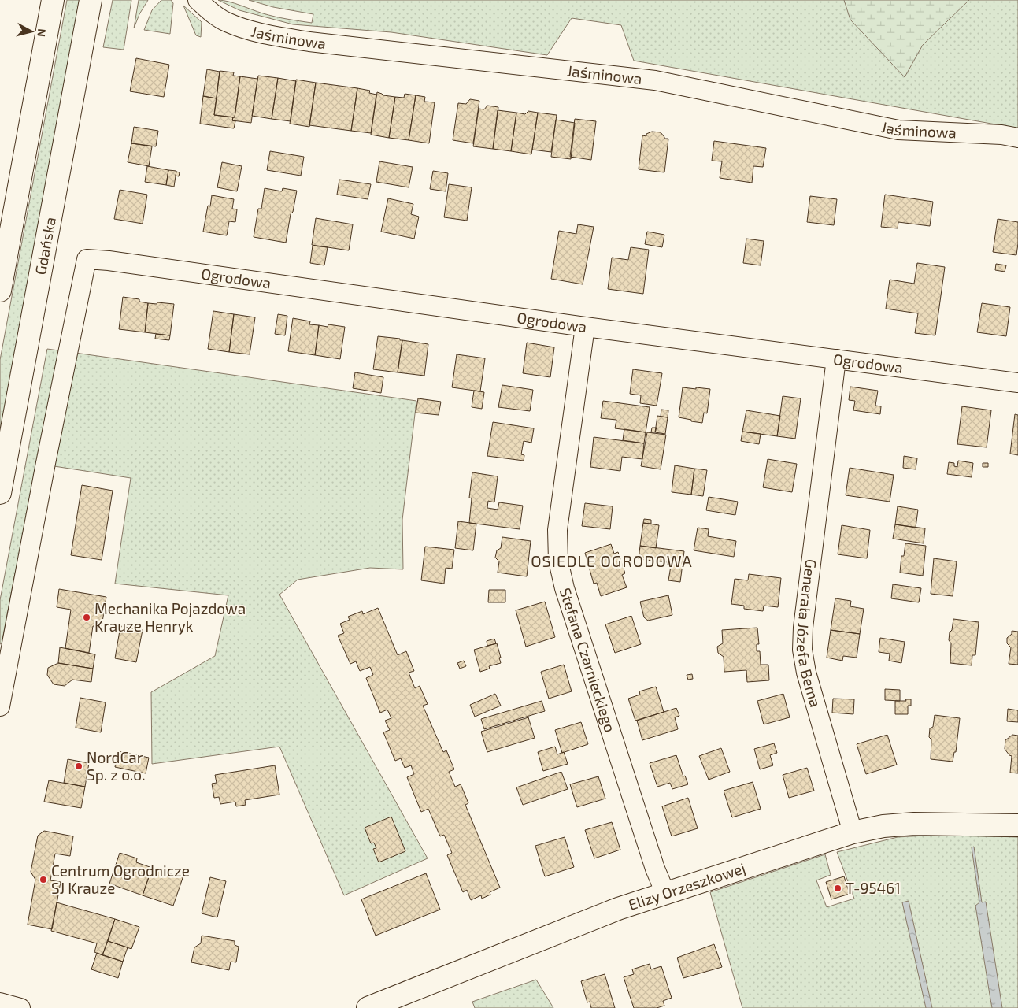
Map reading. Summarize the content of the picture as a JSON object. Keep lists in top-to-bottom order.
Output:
{
  "streets": {
    "main road": ["Gdańska", "Elizy Orzeszkowej"],
    "street": [
      "Jaśminowa",
      "Ogrodowa",
      "Generała Józefa Bema",
      "Stefana Czarnieckiego"
    ]
  },
  "crossings": [
    ["Ogrodowa", "Generała Józefa Bema"],
    ["Ogrodowa", "Stefana Czarnieckiego"],
    ["Generała Józefa Bema", "Elizy Orzeszkowej"],
    ["Stefana Czarnieckiego", "Elizy Orzeszkowej"]
  ],
  "districts": ["OSIEDLE OGRODOWA"],
  "places": [
    "Mechanika Pojazdowa Krauze Henryk",
    "NordCar Sp. z o.o.",
    "Centrum Ogrodnicze SJ Krauze",
    "T-95461"
  ],
  "north": "right"
}
